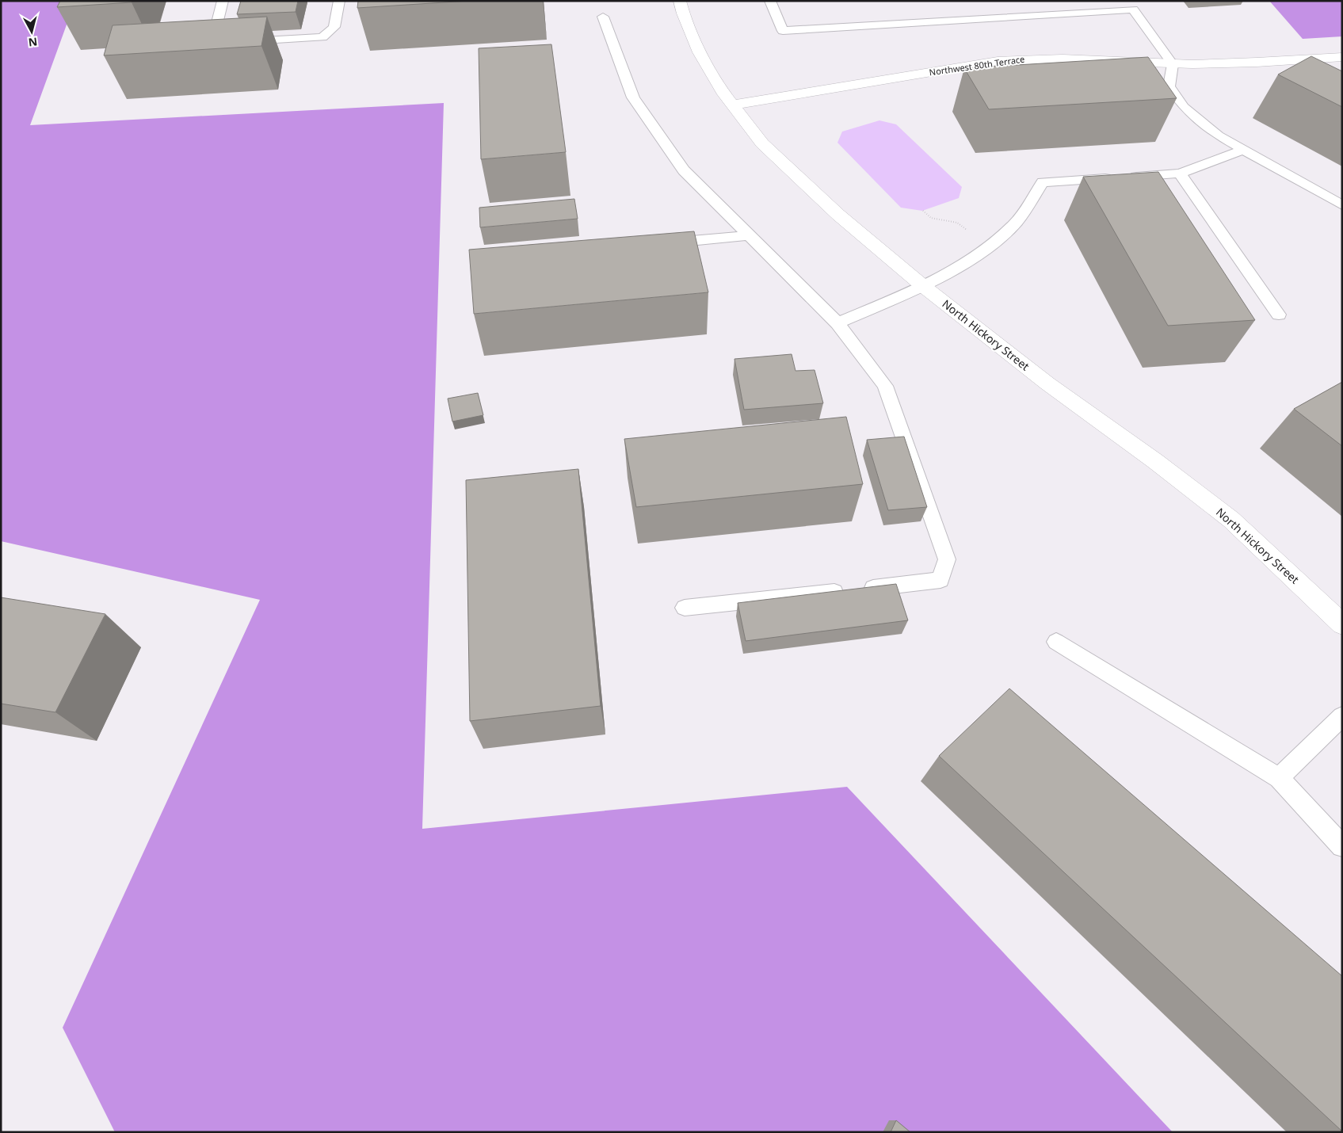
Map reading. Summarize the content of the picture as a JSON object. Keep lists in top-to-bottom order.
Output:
{
  "streets": {
    "street": ["Northwest 80th Terrace", "North Hickory Street"]
  },
  "crossings": [
    ["Northwest 80th Terrace", "North Hickory Street"]
  ],
  "north": "bottom"
}
